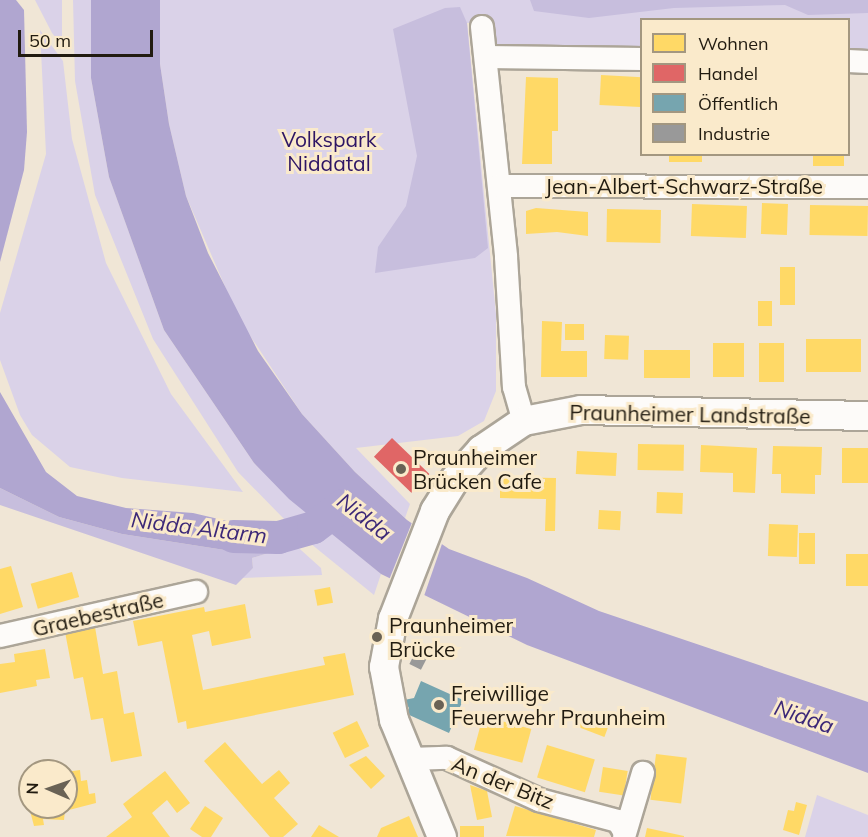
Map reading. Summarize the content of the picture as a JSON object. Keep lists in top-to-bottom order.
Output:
{
  "streets": {
    "main road": ["Praunheimer Landstraße"],
    "street": ["Jean-Albert-Schwarz-Straße", "Graebestraße", "An der Bitz"]
  },
  "crossings": [
    ["Praunheimer Landstraße", "An der Bitz"]
  ],
  "water": ["Nidda", "Nidda Altarm"],
  "parks": ["Volkspark Niddatal"],
  "places": ["Praunheimer Brücken Cafe", "Praunheimer Brücke", "Freiwillige Feuerwehr Praunheim"],
  "legend": [
    "Wohnen",
    "Handel",
    "Öffentlich",
    "Industrie"
  ],
  "scale_bar": "50 m",
  "north": "left"
}
